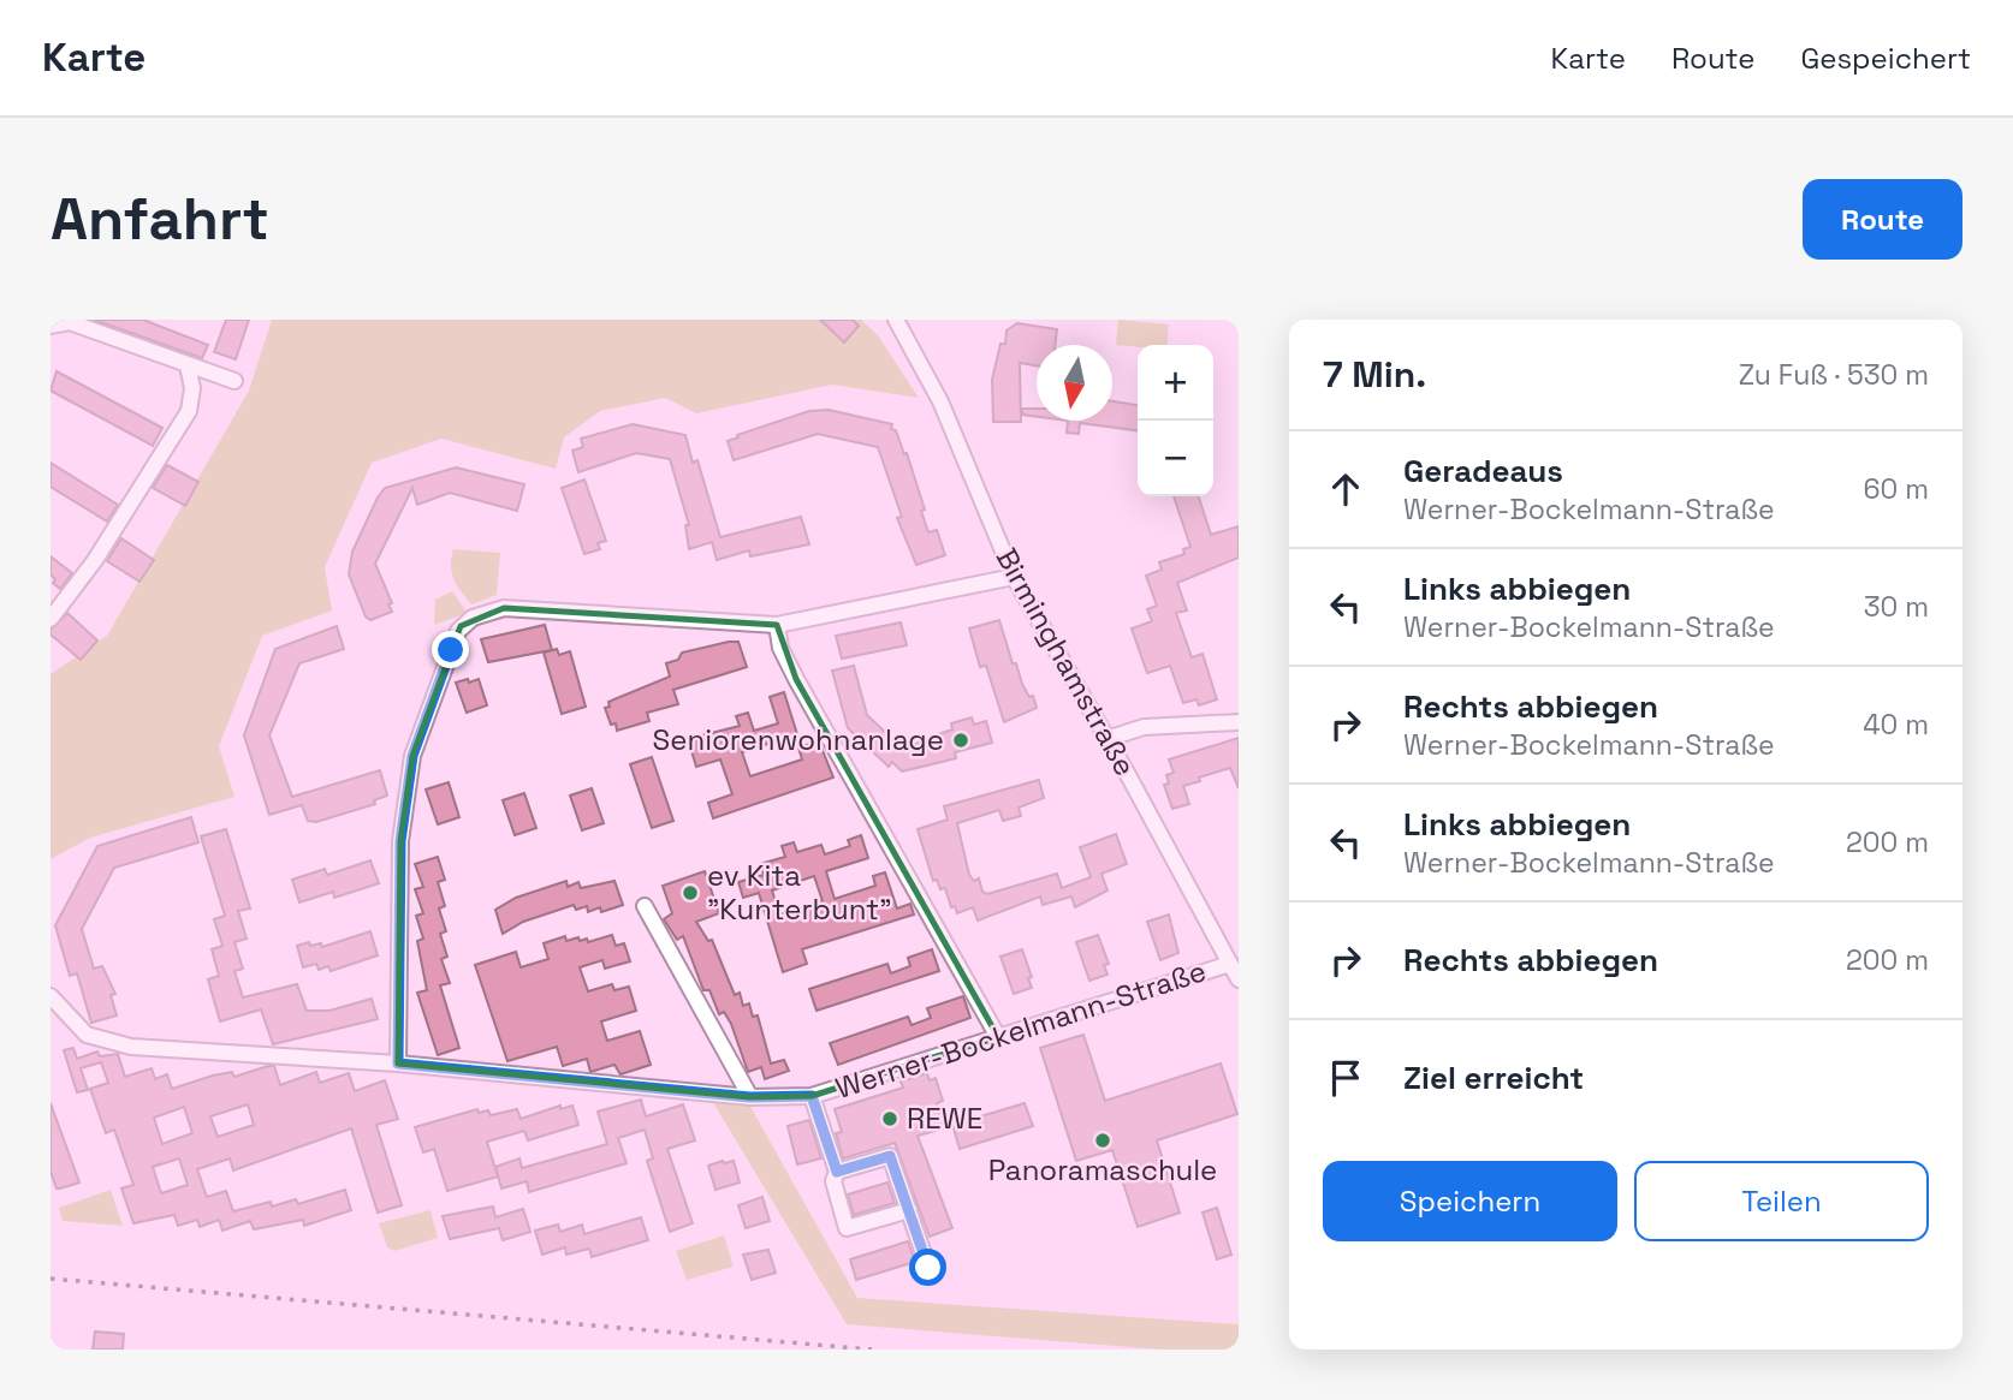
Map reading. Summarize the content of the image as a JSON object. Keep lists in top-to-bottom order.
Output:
{
  "streets": {
    "street": ["Birminghamstraße", "Werner-Bockelmann-Straße"]
  },
  "crossings": [
    ["Birminghamstraße", "Werner-Bockelmann-Straße"]
  ],
  "places": [
    "Seniorenwohnanlage",
    "ev Kita \"Kunterbunt\"",
    "REWE",
    "Panoramaschule"
  ],
  "north": "bottom",
  "page": {
    "header": "Karte",
    "nav": ["Karte", "Route", "Gespeichert"],
    "buttons": [
      "Route",
      ["Speichern", "Teilen"]
    ],
    "title": "Anfahrt",
    "heading": ["7 Min.", "Zu Fuß · 530 m"],
    "map_buttons": ["+", "−"],
    "list": [
      ["Geradeaus", "Werner-Bockelmann-Straße", "60 m"],
      ["Links abbiegen", "Werner-Bockelmann-Straße", "30 m"],
      ["Rechts abbiegen", "Werner-Bockelmann-Straße", "40 m"],
      ["Links abbiegen", "Werner-Bockelmann-Straße", "200 m"],
      ["Rechts abbiegen", "200 m"],
      "Ziel erreicht"
    ]
  }
}
